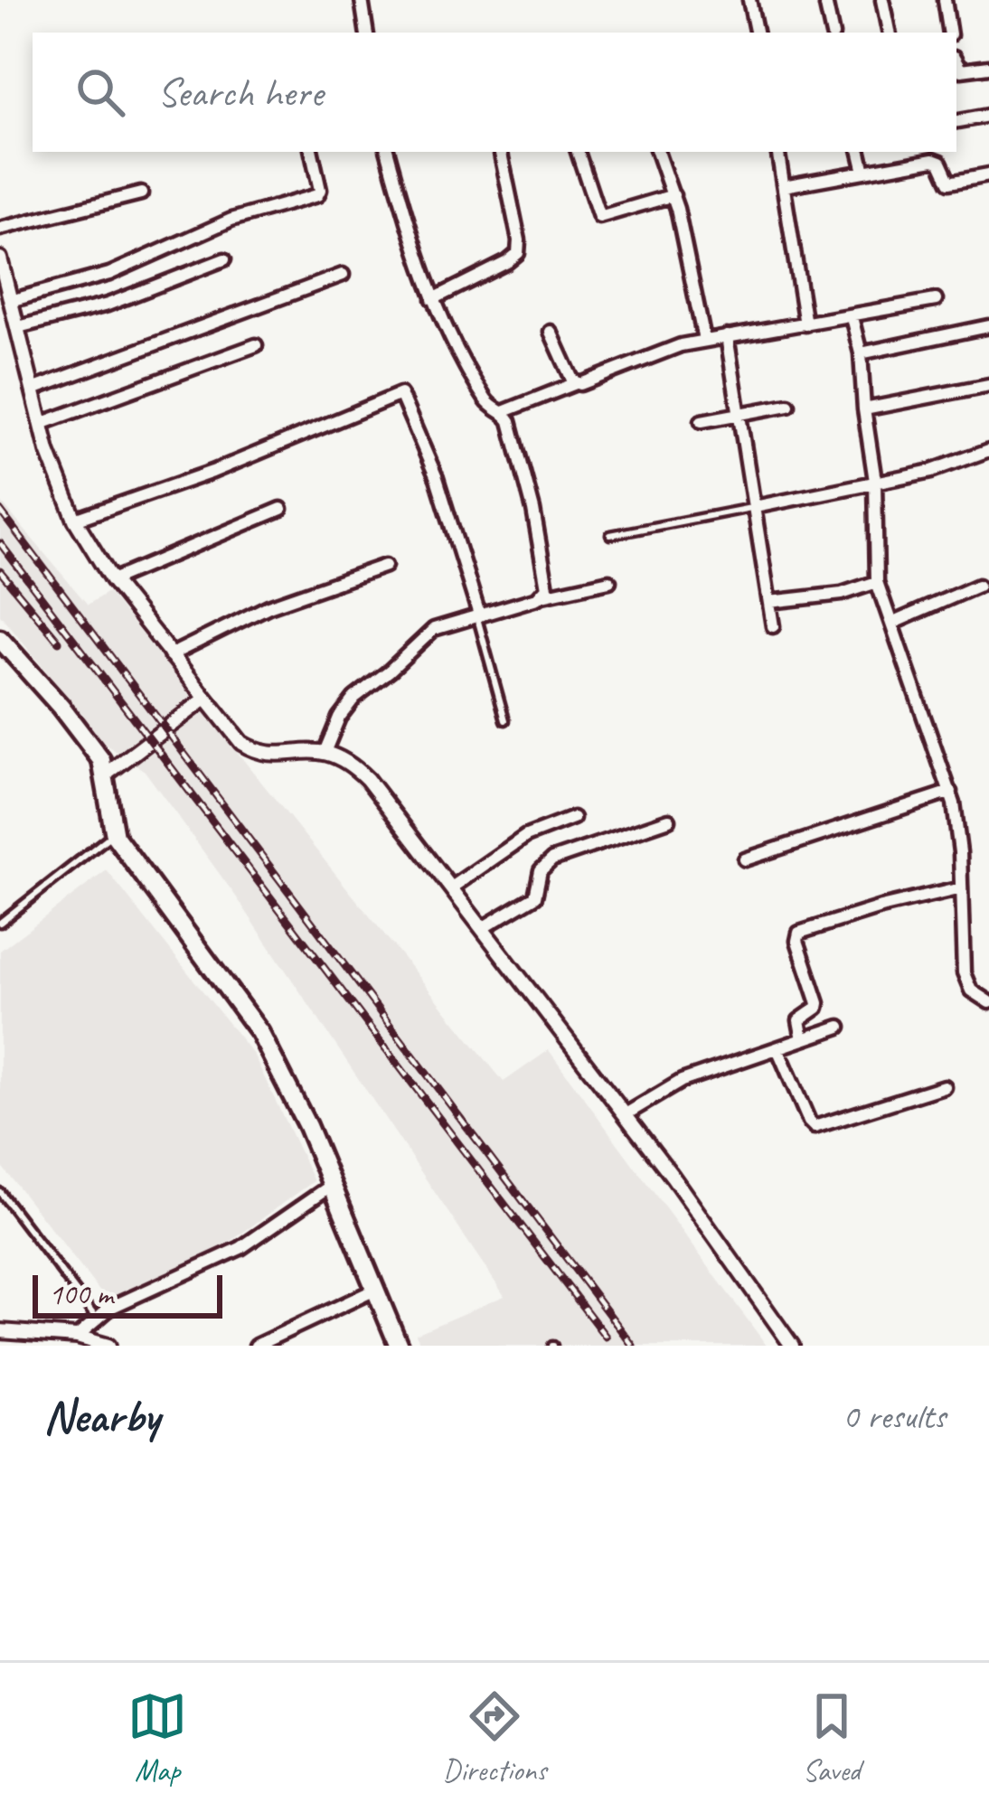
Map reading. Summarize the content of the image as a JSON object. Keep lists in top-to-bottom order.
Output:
{
  "scale_bar": "100 m",
  "page": {
    "search": "Search here",
    "scale": "100 m",
    "heading": ["Nearby", "0 results"],
    "nav": ["Map", "Directions", "Saved"]
  }
}
